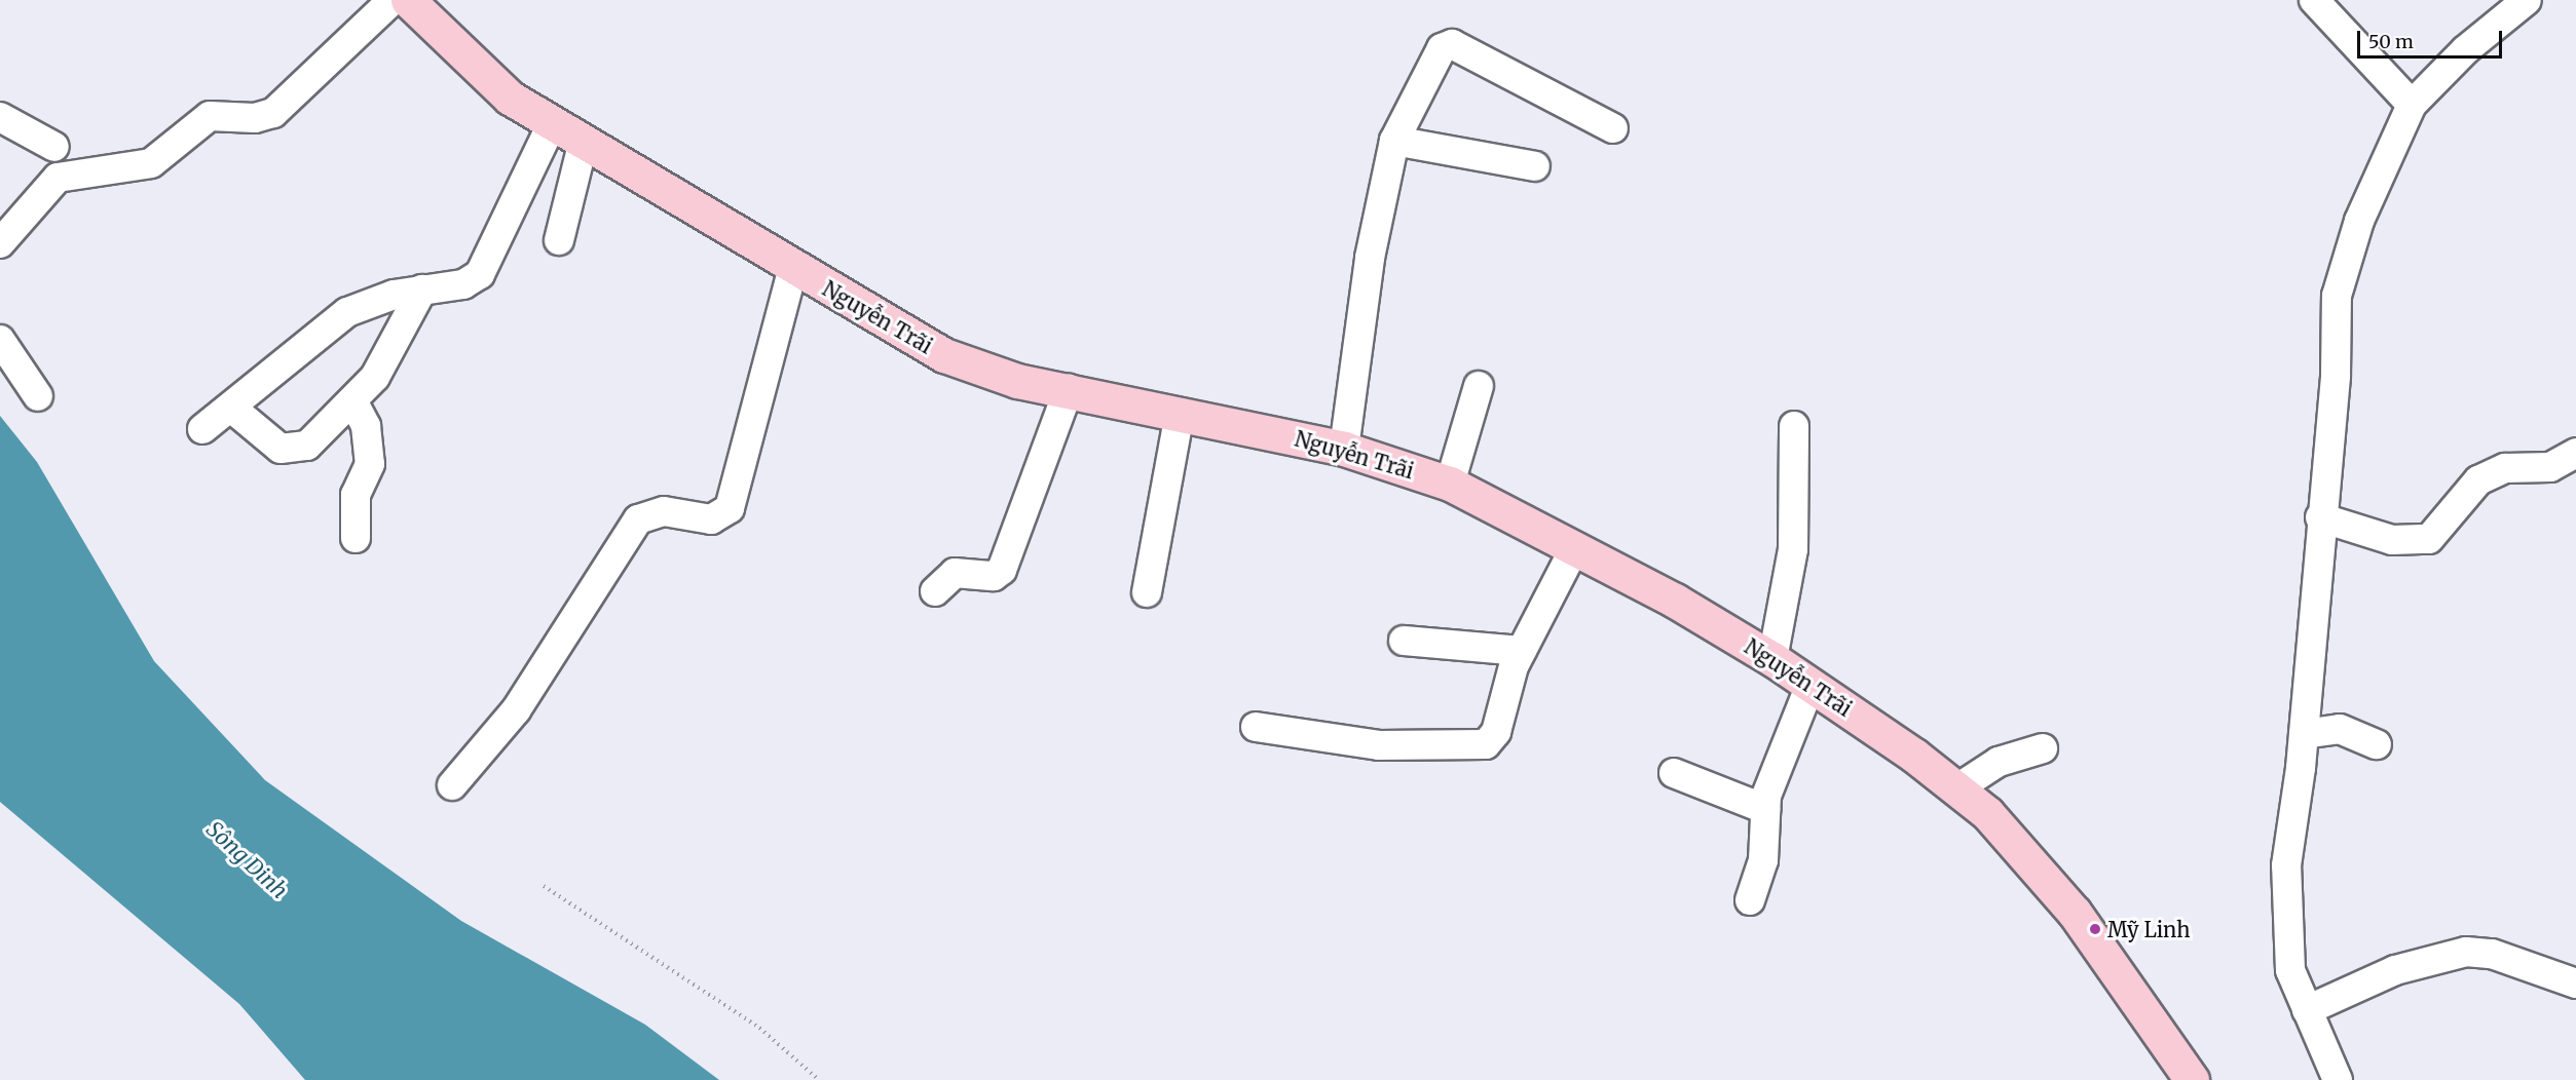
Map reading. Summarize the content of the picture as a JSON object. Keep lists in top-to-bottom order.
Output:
{
  "streets": {
    "main road": ["Nguyễn Trãi"]
  },
  "water": ["Sông Dinh"],
  "places": ["Mỹ Linh"],
  "scale_bar": "50 m"
}
